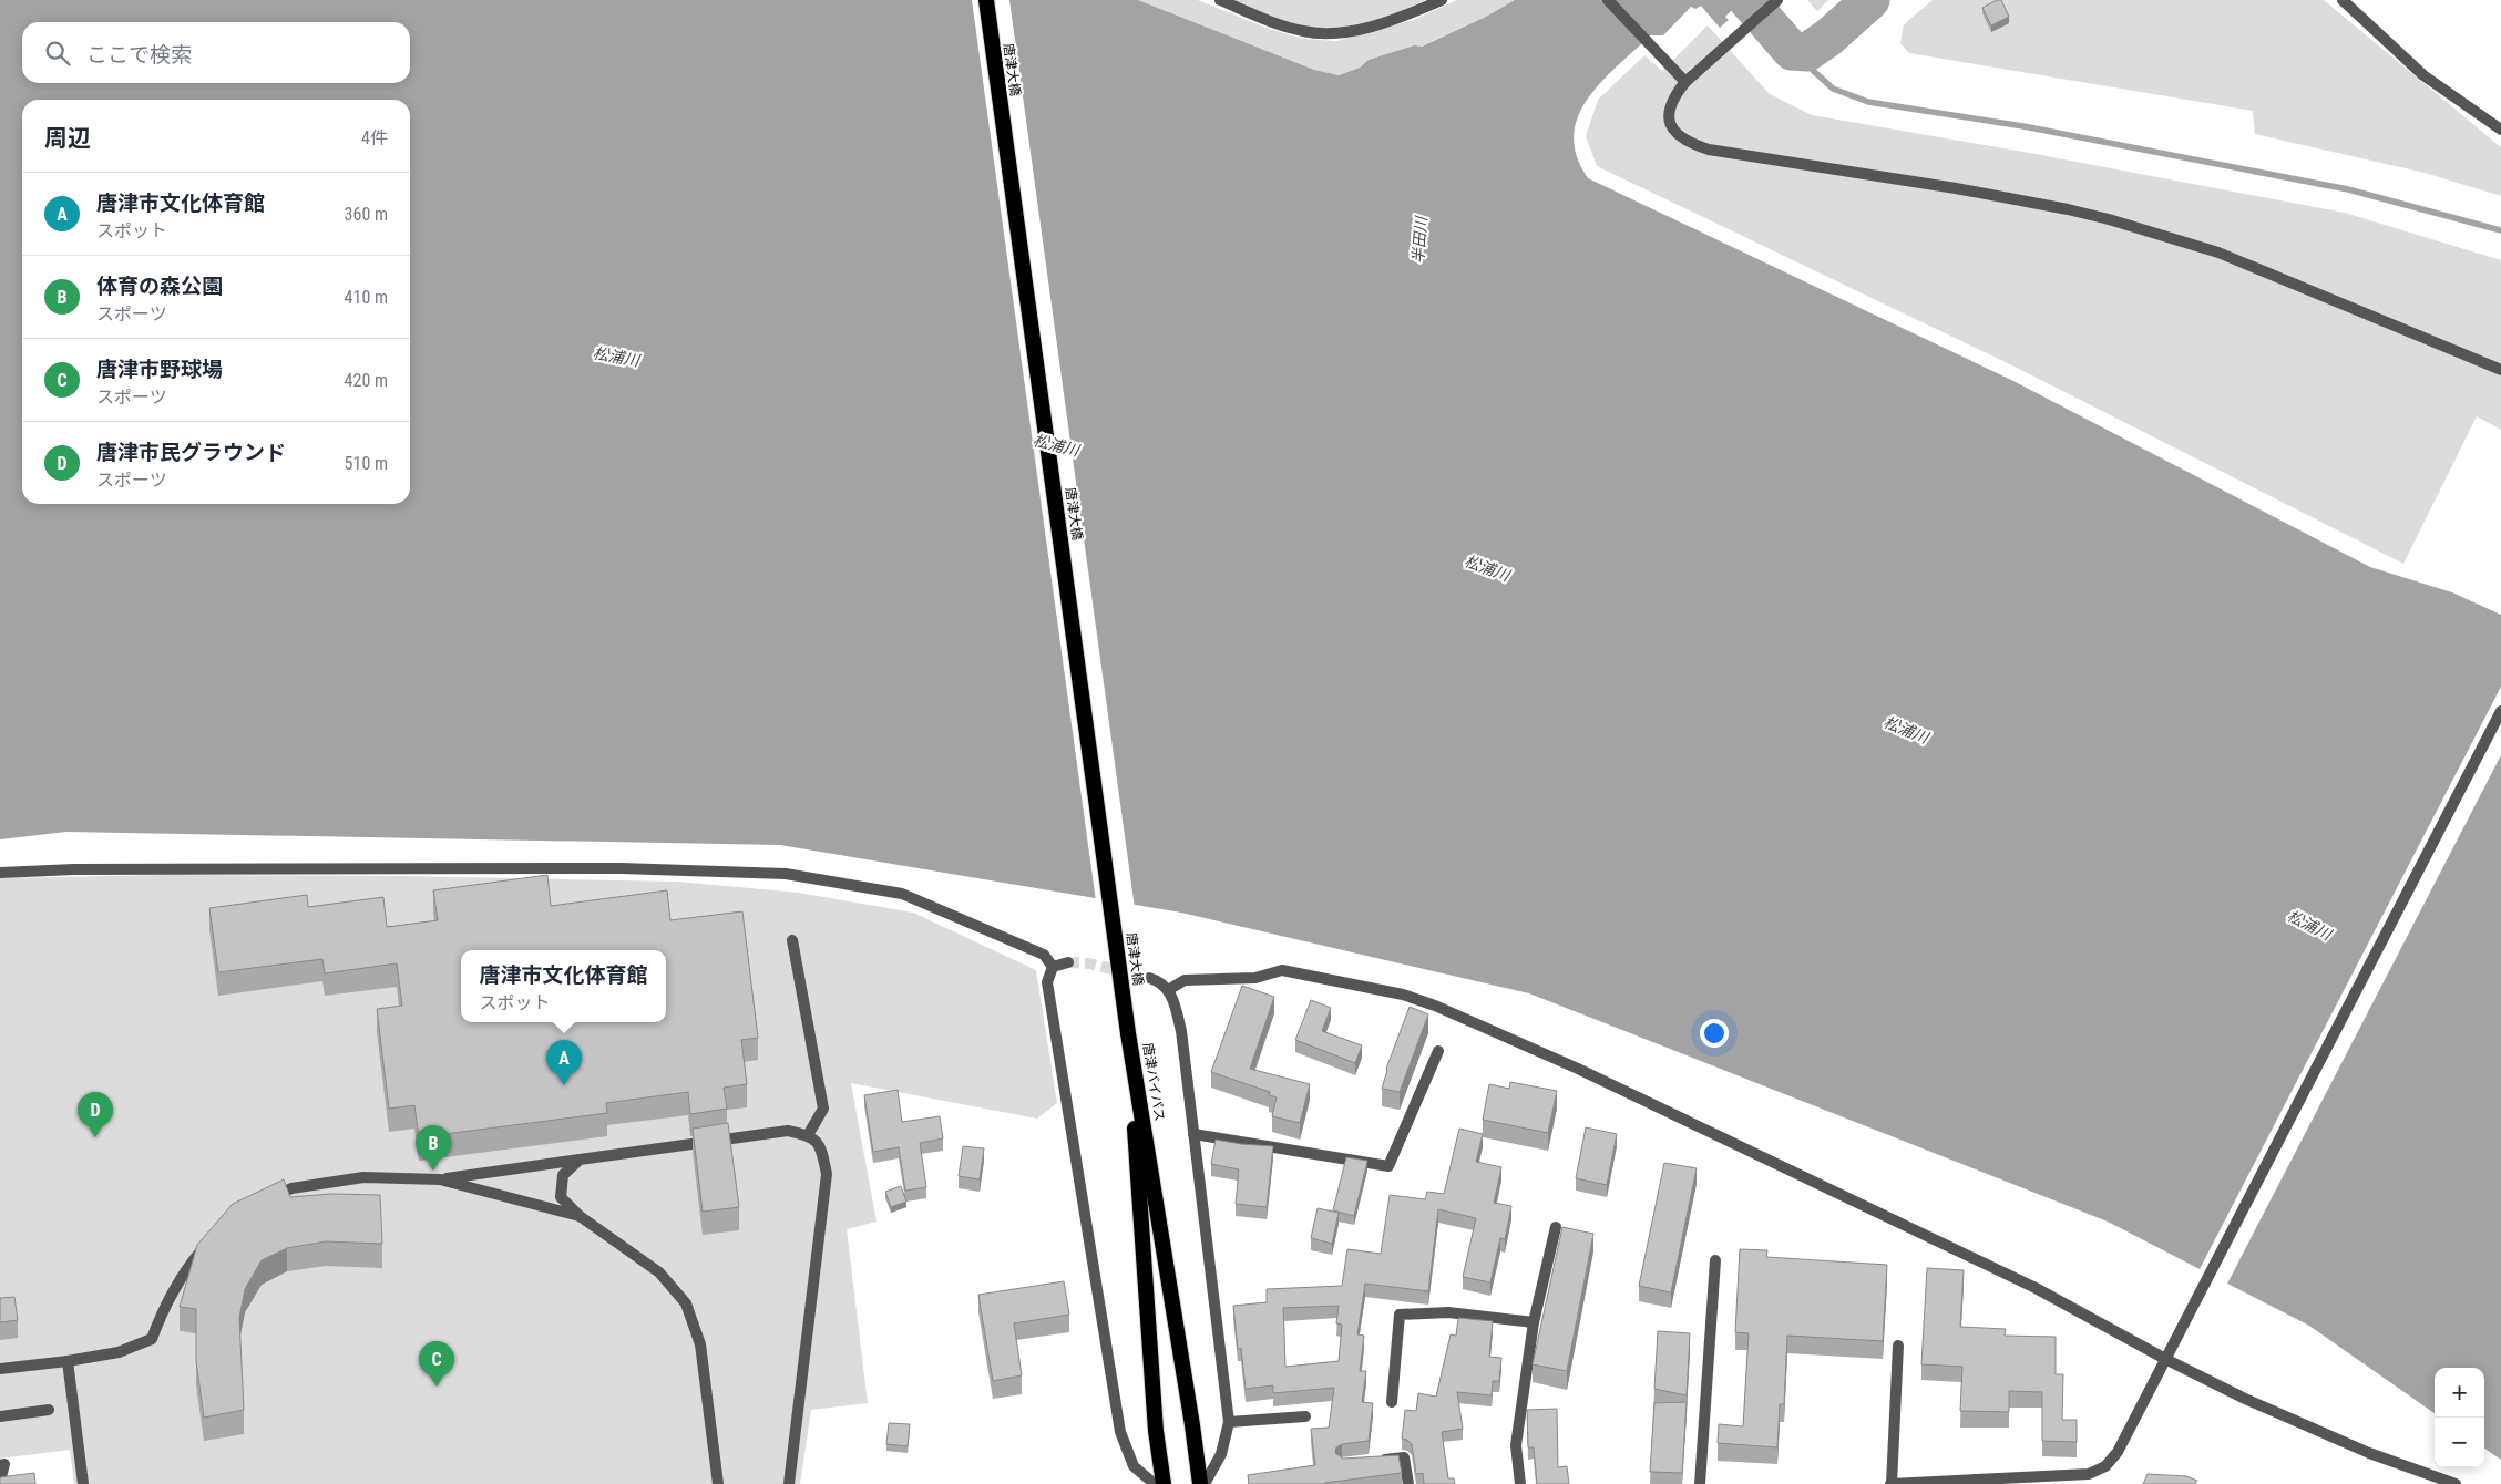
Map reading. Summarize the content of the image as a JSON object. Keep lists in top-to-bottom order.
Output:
{
  "streets": {
    "highway": ["唐津大橋", "唐津バイパス"]
  },
  "crossings": [
    ["唐津大橋", "唐津バイパス"]
  ],
  "water": ["半田川", "松浦川"],
  "page": {
    "search": "ここで検索",
    "heading": ["周辺", "4件"],
    "list": [
      {
        "mark": "A",
        "name": "唐津市文化体育館",
        "note": "スポット",
        "value": "360 m"
      },
      {
        "mark": "B",
        "name": "体育の森公園",
        "note": "スポーツ",
        "value": "410 m"
      },
      {
        "mark": "C",
        "name": "唐津市野球場",
        "note": "スポーツ",
        "value": "420 m"
      },
      {
        "mark": "D",
        "name": "唐津市民グラウンド",
        "note": "スポーツ",
        "value": "510 m"
      }
    ],
    "popup": ["唐津市文化体育館", "スポット"],
    "pins": [
      "A",
      "D",
      "B",
      "C"
    ],
    "map_buttons": ["+", "−"]
  }
}
